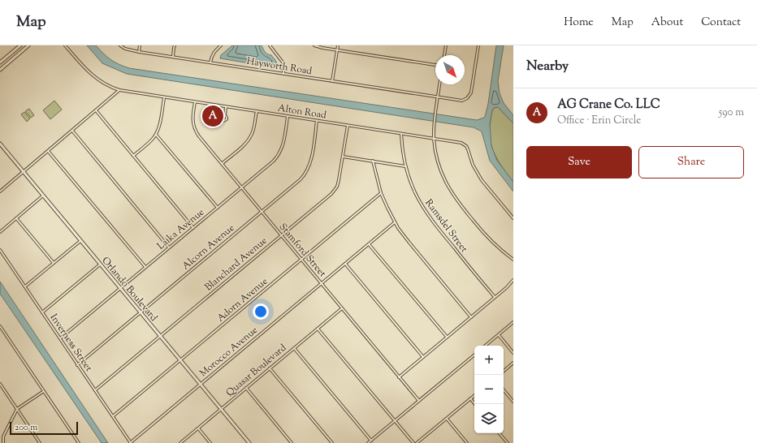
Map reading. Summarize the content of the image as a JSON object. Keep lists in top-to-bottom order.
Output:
{
  "streets": {
    "street": [
      "Hayworth Road",
      "Alton Road",
      "Ramsdel Street",
      "Laika Avenue",
      "Alcorn Avenue",
      "Stamford Street",
      "Blanchard Avenue",
      "Orlando Boulevard",
      "Adorn Avenue",
      "Inverness Street",
      "Morocco Avenue",
      "Quasar Boulevard"
    ]
  },
  "crossings": [
    ["Alton Road", "Ramsdel Street"],
    ["Alton Road", "Laika Avenue"],
    ["Alton Road", "Alcorn Avenue"],
    ["Alton Road", "Stamford Street"],
    ["Alton Road", "Blanchard Avenue"],
    ["Laika Avenue", "Stamford Street"],
    ["Laika Avenue", "Orlando Boulevard"],
    ["Laika Avenue", "Inverness Street"],
    ["Alcorn Avenue", "Stamford Street"],
    ["Alcorn Avenue", "Orlando Boulevard"],
    ["Alcorn Avenue", "Inverness Street"],
    ["Stamford Street", "Blanchard Avenue"],
    ["Stamford Street", "Adorn Avenue"],
    ["Stamford Street", "Morocco Avenue"],
    ["Stamford Street", "Quasar Boulevard"],
    ["Blanchard Avenue", "Orlando Boulevard"],
    ["Blanchard Avenue", "Inverness Street"],
    ["Orlando Boulevard", "Adorn Avenue"],
    ["Orlando Boulevard", "Morocco Avenue"],
    ["Orlando Boulevard", "Quasar Boulevard"],
    ["Adorn Avenue", "Inverness Street"],
    ["Inverness Street", "Morocco Avenue"]
  ],
  "scale_bar": "200 m",
  "north": "bottom right",
  "page": {
    "header": "Map",
    "nav": [
      "Home",
      "Map",
      "About",
      "Contact"
    ],
    "heading": "Nearby",
    "list": [
      {
        "mark": "A",
        "name": "AG Crane Co. LLC",
        "note": "Office · Erin Circle",
        "value": "590 m"
      }
    ],
    "pins": "A",
    "buttons": ["Save", "Share"],
    "map_buttons": ["+", "−"],
    "scale": "200 m"
  }
}
